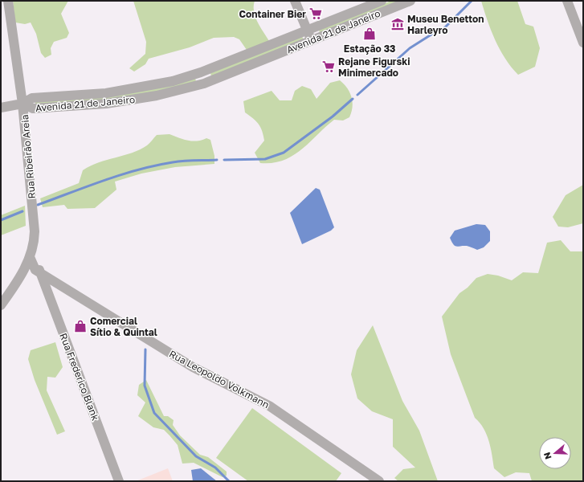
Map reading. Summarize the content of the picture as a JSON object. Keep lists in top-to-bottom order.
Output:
{
  "streets": {
    "street": [
      "Avenida 21 de Janeiro",
      "Rua Ribeirão Areia",
      "Rua Frederico Blank",
      "Rua Leopoldo Volkmann"
    ]
  },
  "crossings": [
    ["Avenida 21 de Janeiro", "Rua Ribeirão Areia"],
    ["Rua Frederico Blank", "Rua Leopoldo Volkmann"]
  ],
  "places": {
    "supermarket": ["Container Bier", "Rejane Figurski Minimercado"],
    "museum": ["Museu Benetton Harleyro"],
    "shop": ["Estação 33", "Comercial Sítio & Quintal"]
  },
  "north": "left"
}
